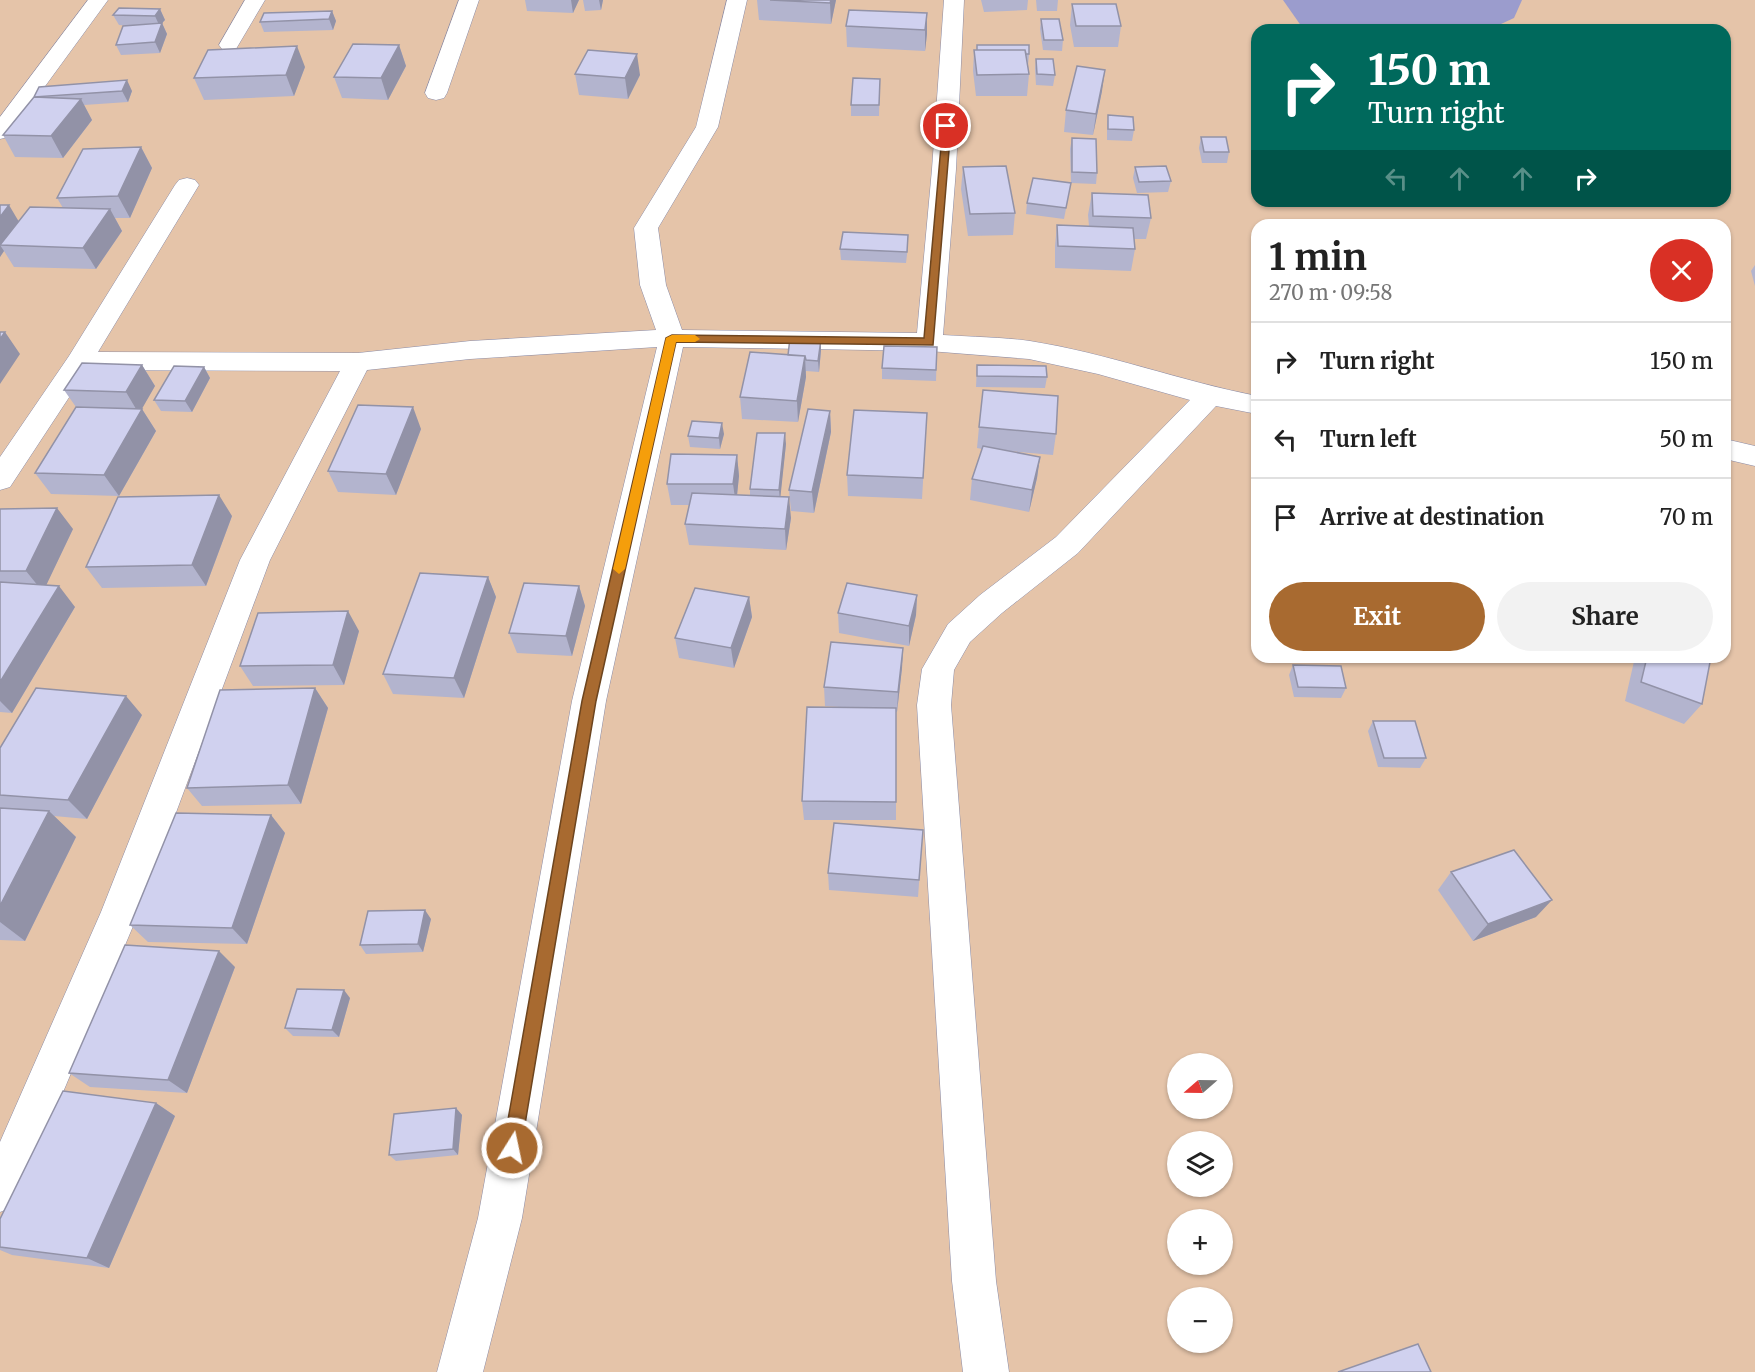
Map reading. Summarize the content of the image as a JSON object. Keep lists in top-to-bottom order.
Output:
{
  "north": "left",
  "page": {
    "turn": ["150 m", "Turn right"],
    "heading": ["1 min", "270 m · 09:58"],
    "list": [
      {
        "name": "Turn right",
        "value": "150 m"
      },
      {
        "name": "Turn left",
        "value": "50 m"
      },
      {
        "name": "Arrive at destination",
        "value": "70 m"
      }
    ],
    "buttons": ["Exit", "Share"],
    "map_buttons": ["+", "−"]
  }
}
